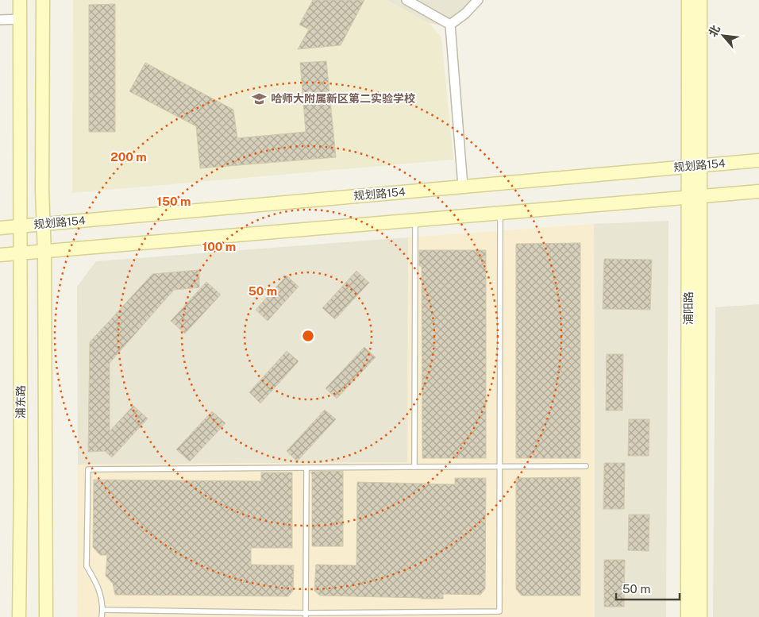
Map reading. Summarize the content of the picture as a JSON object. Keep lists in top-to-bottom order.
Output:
{
  "streets": {
    "main road": ["规划路154", "浦阳路", "浦东路"]
  },
  "crossings": [
    ["规划路154", "浦阳路"],
    ["规划路154", "浦东路"]
  ],
  "places": {
    "school or university": ["哈师大附属新区第二实验学校"]
  },
  "scale_bar": "50 m",
  "north": "top left",
  "rings": [
    "200 m",
    "150 m",
    "100 m",
    "50 m"
  ]
}
